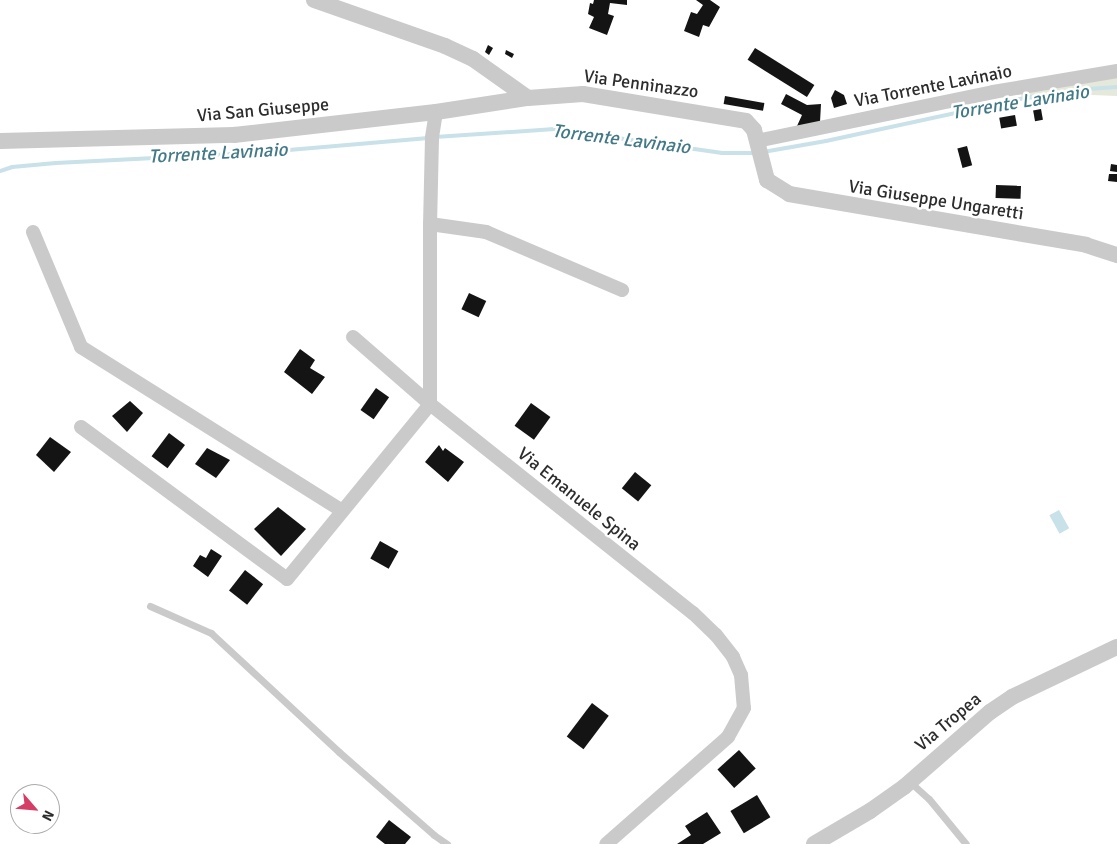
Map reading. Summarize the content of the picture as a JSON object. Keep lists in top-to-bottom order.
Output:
{
  "streets": {
    "street": [
      "Via Penninazzo",
      "Via Torrente Lavinaio",
      "Via San Giuseppe",
      "Via Giuseppe Ungaretti",
      "Via Emanuele Spina",
      "Via Tropea"
    ]
  },
  "crossings": [
    ["Via Penninazzo", "Via Torrente Lavinaio"],
    ["Via Penninazzo", "Via San Giuseppe"],
    ["Via Penninazzo", "Via Giuseppe Ungaretti"],
    ["Via Torrente Lavinaio", "Via Giuseppe Ungaretti"]
  ],
  "water": ["Torrente Lavinaio"],
  "north": "bottom right"
}
